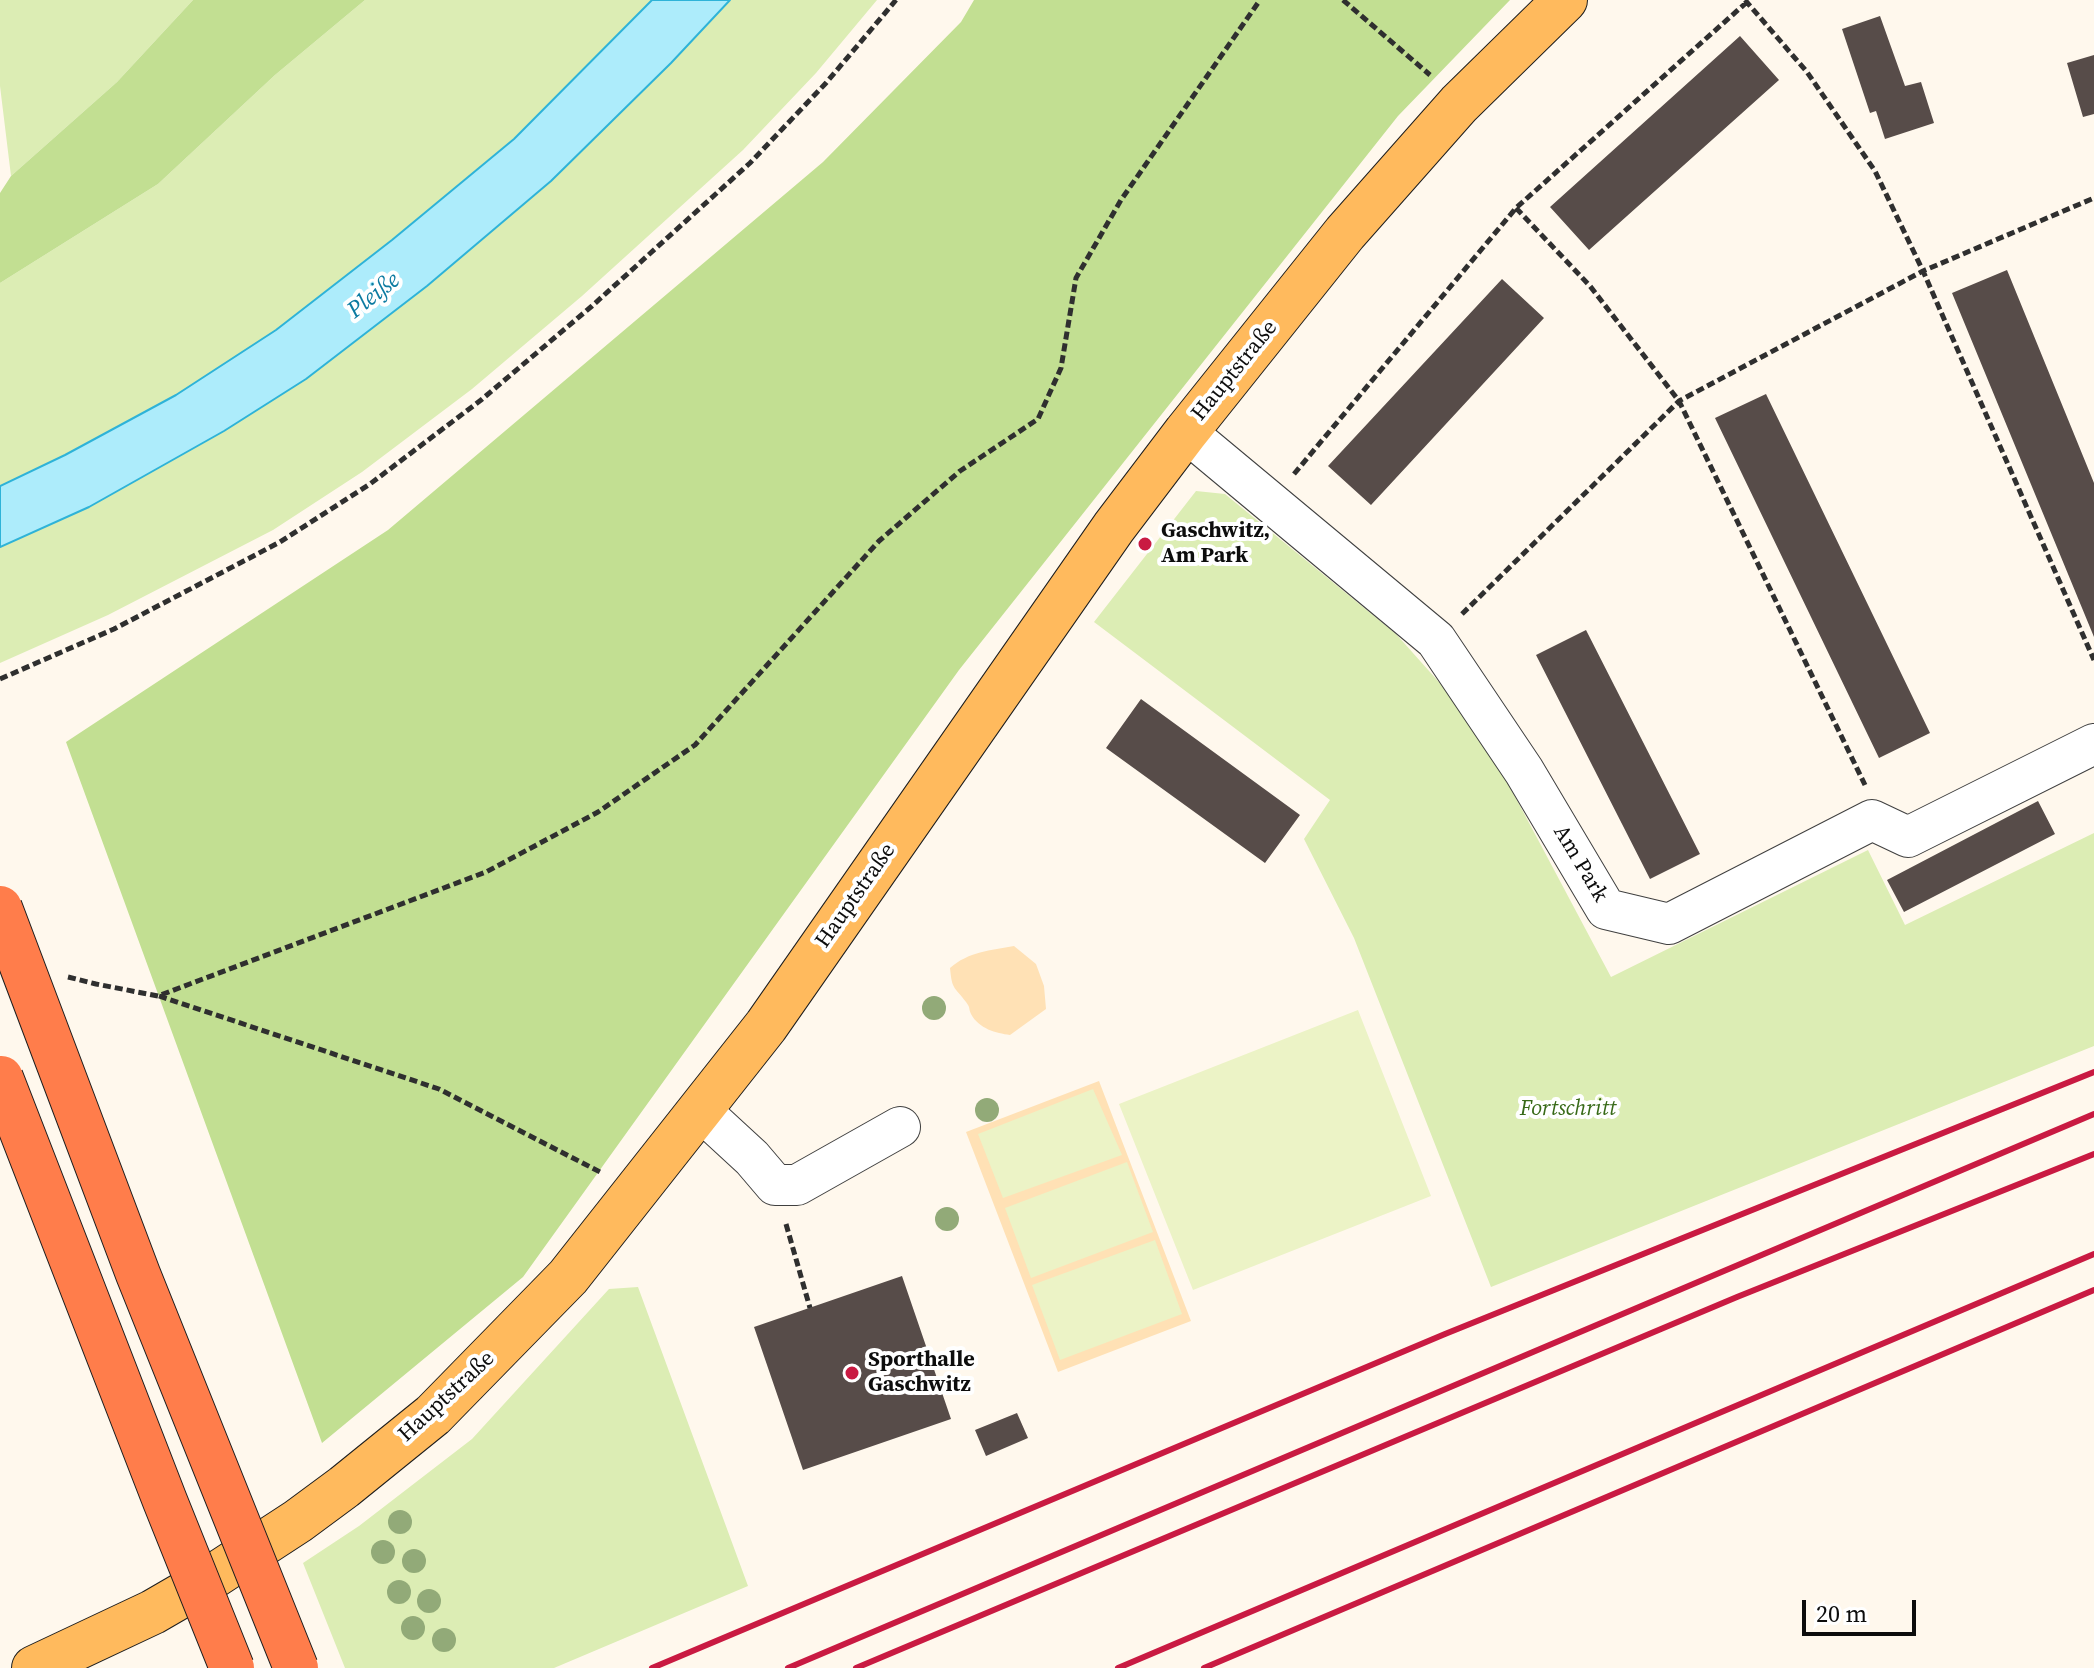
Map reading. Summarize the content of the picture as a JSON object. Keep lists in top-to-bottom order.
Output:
{
  "streets": {
    "main road": ["Hauptstraße"],
    "street": ["Am Park"]
  },
  "crossings": [
    ["Hauptstraße", "Am Park"]
  ],
  "water": ["Pleiße"],
  "parks": ["Fortschritt"],
  "places": ["Gaschwitz, Am Park", "Sporthalle Gaschwitz"],
  "scale_bar": "20 m"
}
